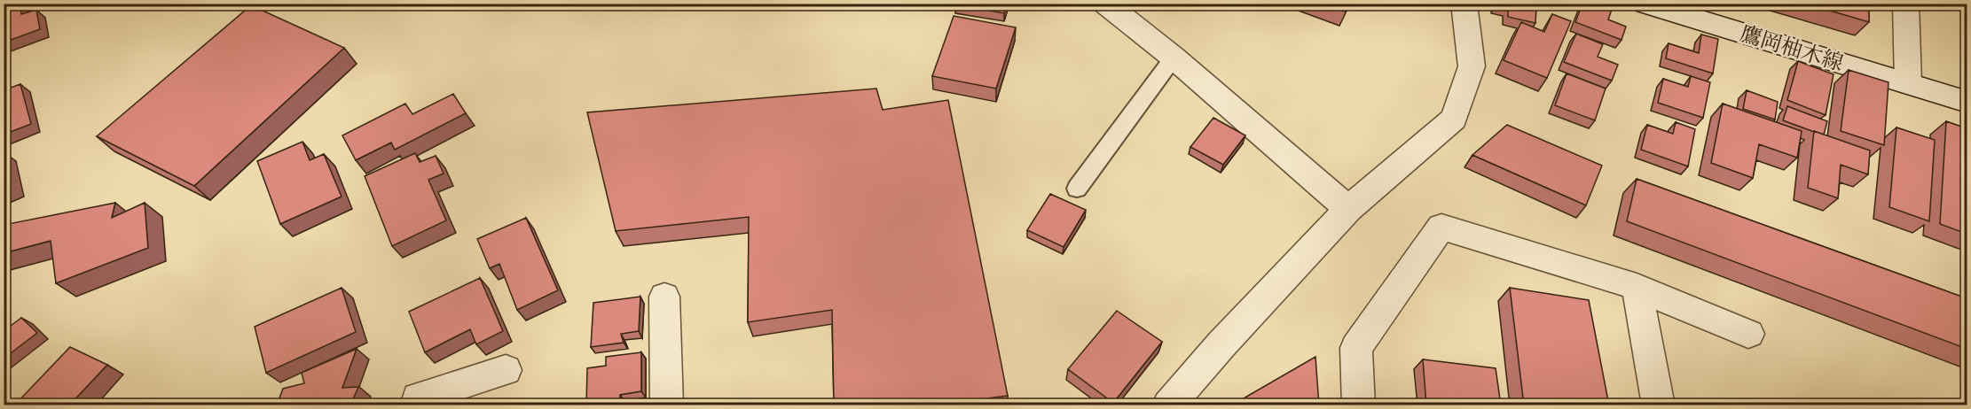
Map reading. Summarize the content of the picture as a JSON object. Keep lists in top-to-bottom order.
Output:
{
  "streets": {
    "street": ["鷹岡柚木線"]
  }
}
